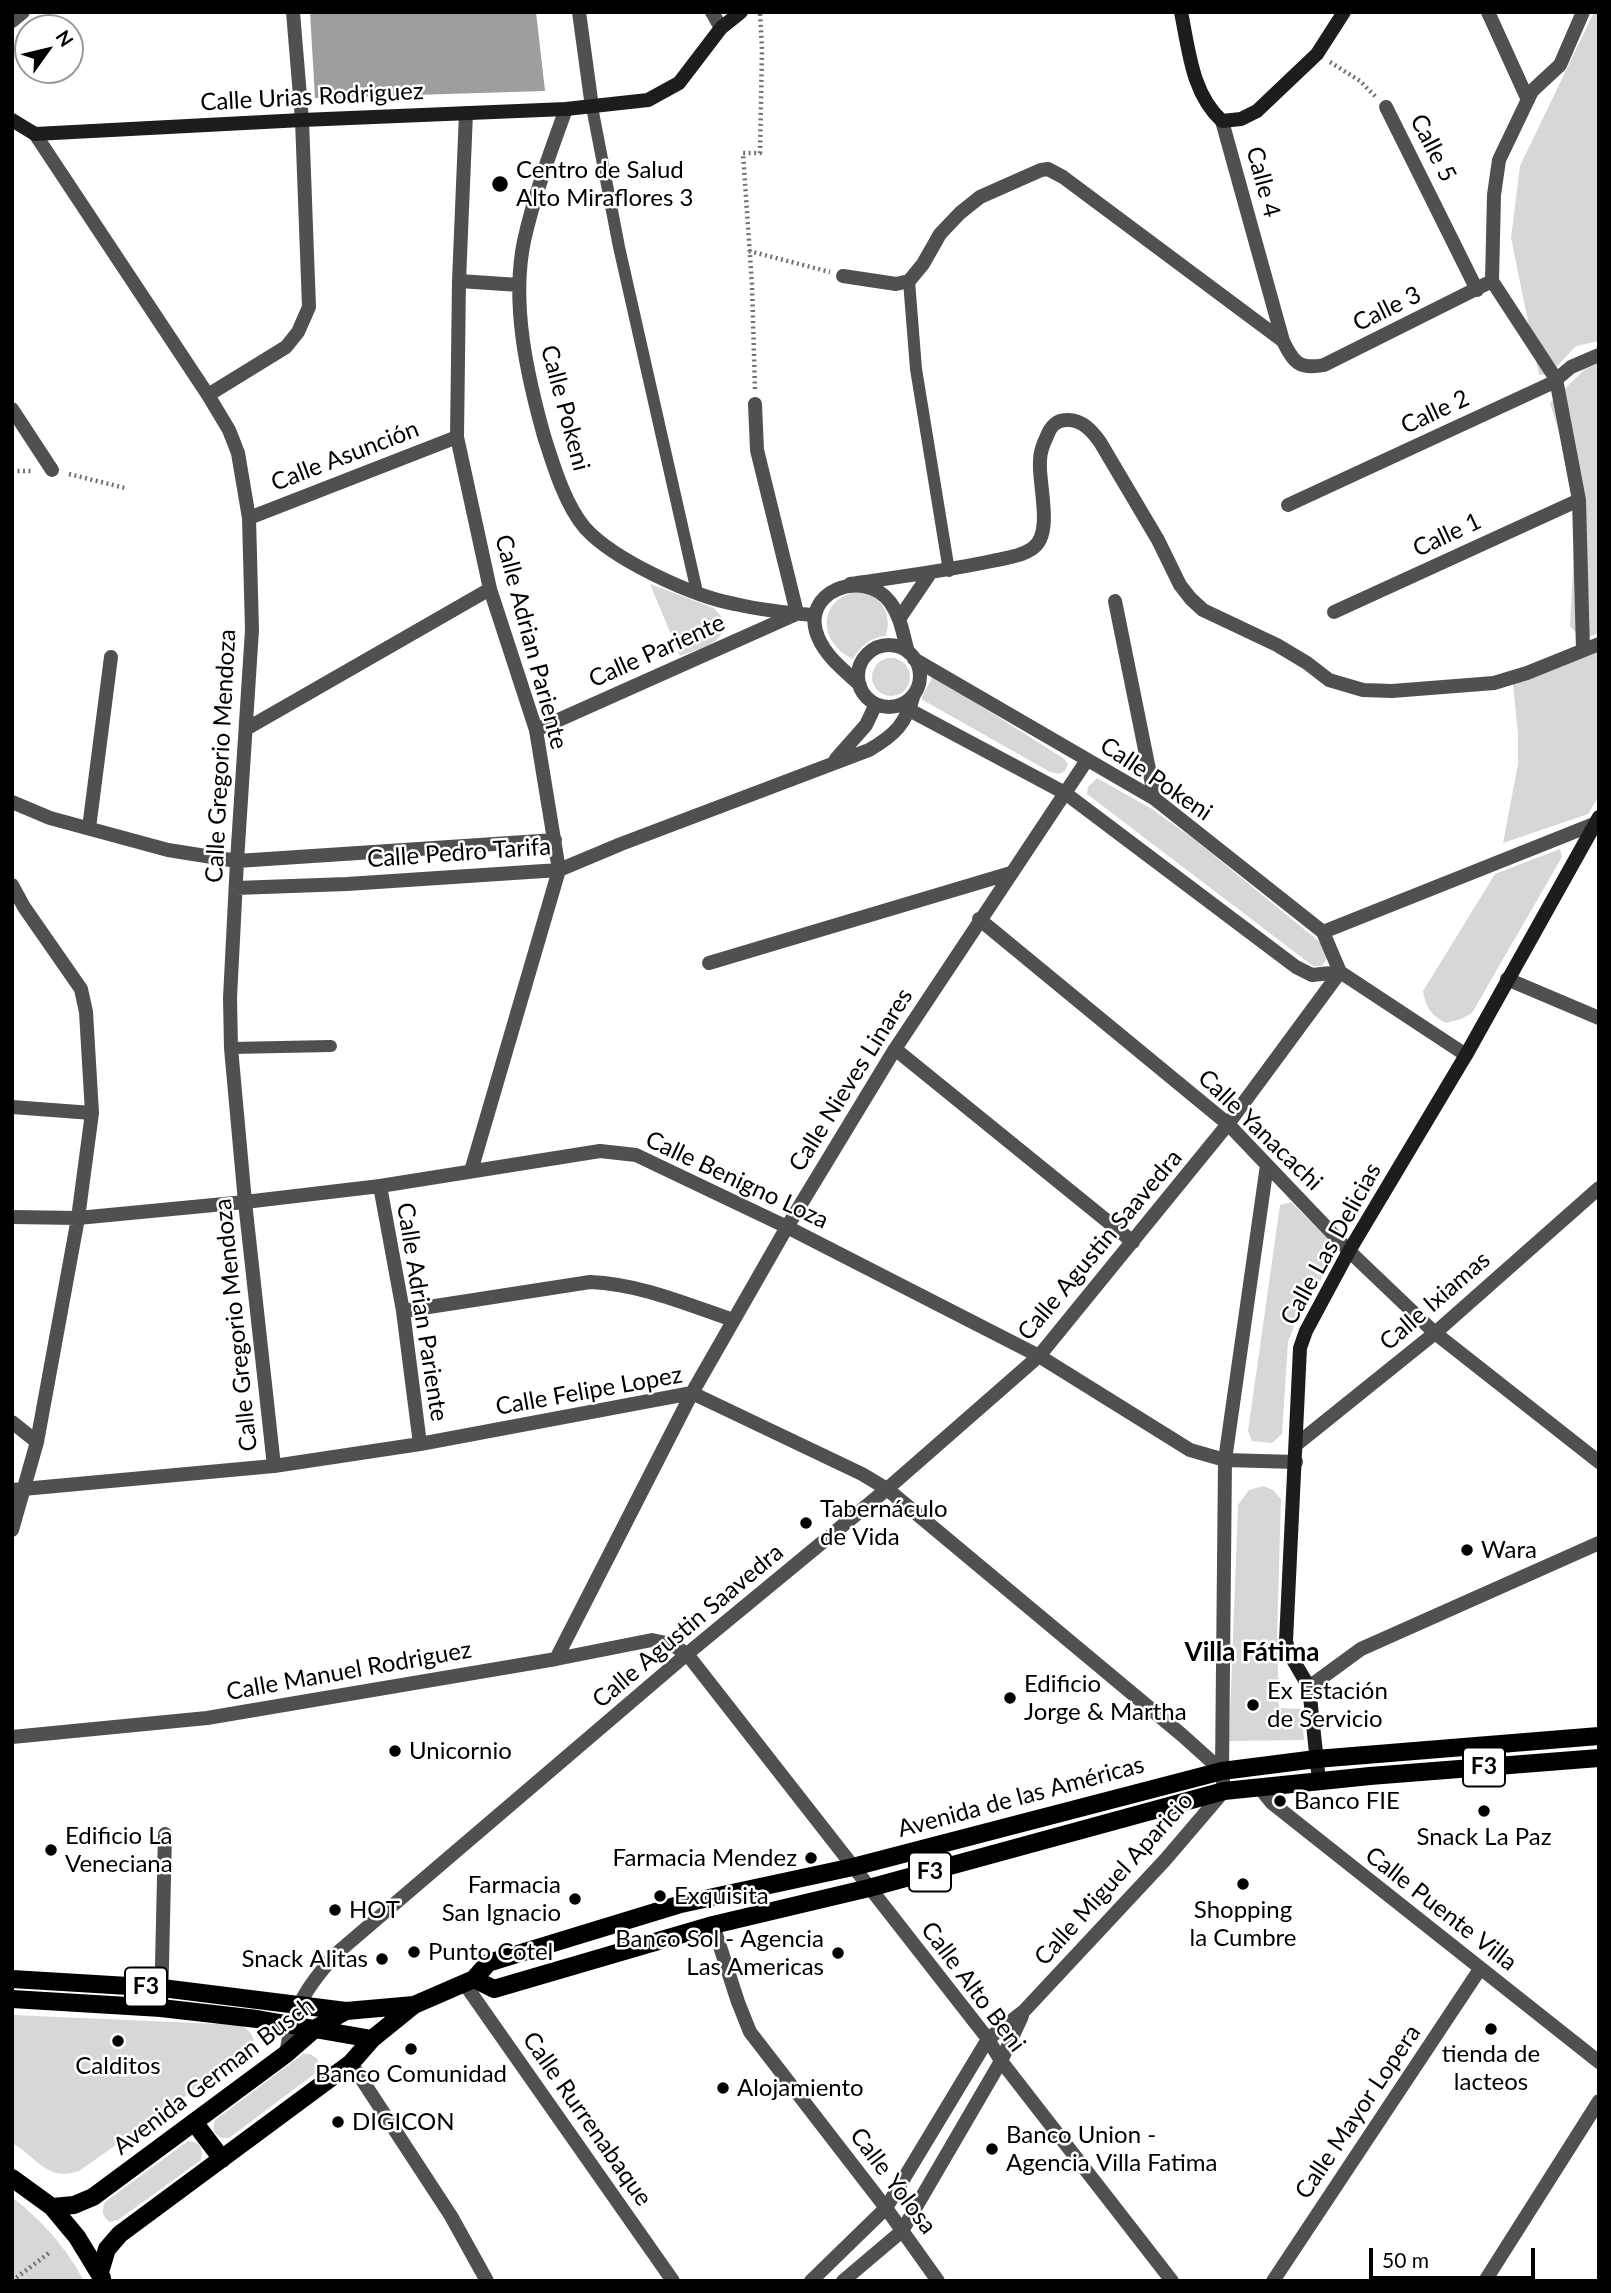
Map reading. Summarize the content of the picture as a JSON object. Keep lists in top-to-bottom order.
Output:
{
  "streets": {
    "main road": ["F3", "Avenida de las Américas", "Avenida German Busch"],
    "street": [
      "Calle Urias Rodriguez",
      "Calle 5",
      "Calle 4",
      "Calle 3",
      "Calle Pokeni",
      "Calle 2",
      "Calle Asunción",
      "Calle 1",
      "Calle Adrian Pariente",
      "Calle Pariente",
      "Calle Gregorio Mendoza",
      "Calle Pedro Tarifa",
      "Calle Nieves Linares",
      "Calle Yanacachi",
      "Calle Benigno Loza",
      "Calle Las Delicias",
      "Calle Agustin Saavedra",
      "Calle Ixiamas",
      "Calle Felipe Lopez",
      "Calle Manuel Rodriguez",
      "Calle Miguel Aparicio",
      "Calle Puente Villa",
      "Calle Alto Beni",
      "Calle Mayor Lopera",
      "Calle Rurrenabaque",
      "Calle Yolosa"
    ]
  },
  "crossings": [
    ["Calle Urias Rodriguez", "Calle Pokeni"],
    ["Calle Urias Rodriguez", "Calle Adrian Pariente"],
    ["Calle Urias Rodriguez", "Calle Gregorio Mendoza"],
    ["Calle 5", "Calle 3"],
    ["Calle 4", "Calle 3"],
    ["Calle Pokeni", "Calle Pariente"],
    ["Calle Pokeni", "Calle Pedro Tarifa"],
    ["Calle Pokeni", "Calle Nieves Linares"],
    ["Calle Pokeni", "Calle Agustin Saavedra"],
    ["Calle Asunción", "Calle Adrian Pariente"],
    ["Calle Asunción", "Calle Gregorio Mendoza"],
    ["Calle Adrian Pariente", "Calle Pariente"],
    ["Calle Adrian Pariente", "Calle Pedro Tarifa"],
    ["Calle Adrian Pariente", "Calle Benigno Loza"],
    ["Calle Adrian Pariente", "Calle Felipe Lopez"],
    ["Calle Gregorio Mendoza", "Calle Pedro Tarifa"],
    ["Calle Gregorio Mendoza", "Calle Benigno Loza"],
    ["Calle Gregorio Mendoza", "Calle Felipe Lopez"],
    ["Calle Nieves Linares", "Calle Yanacachi"],
    ["Calle Nieves Linares", "Calle Benigno Loza"],
    ["Calle Nieves Linares", "Calle Felipe Lopez"],
    ["Calle Nieves Linares", "Calle Manuel Rodriguez"],
    ["Calle Yanacachi", "Calle Las Delicias"],
    ["Calle Yanacachi", "Calle Agustin Saavedra"],
    ["Calle Yanacachi", "Calle Ixiamas"],
    ["Calle Benigno Loza", "Calle Las Delicias"],
    ["Calle Benigno Loza", "Calle Agustin Saavedra"],
    ["Calle Las Delicias", "Calle Ixiamas"],
    ["Calle Las Delicias", "Calle Felipe Lopez"],
    ["Calle Las Delicias", "Avenida de las Américas"],
    ["Calle Las Delicias", "Calle Miguel Aparicio"],
    ["Calle Agustin Saavedra", "Calle Felipe Lopez"],
    ["Calle Agustin Saavedra", "Calle Manuel Rodriguez"],
    ["Calle Agustin Saavedra", "F3"],
    ["Calle Agustin Saavedra", "Calle Alto Beni"],
    ["Calle Agustin Saavedra", "Avenida German Busch"],
    ["Calle Felipe Lopez", "Avenida de las Américas"],
    ["Calle Felipe Lopez", "Calle Miguel Aparicio"],
    ["Calle Manuel Rodriguez", "Calle Alto Beni"],
    ["F3", "Avenida de las Américas"],
    ["F3", "Avenida German Busch"],
    ["Avenida de las Américas", "Calle Miguel Aparicio"],
    ["Avenida de las Américas", "Calle Puente Villa"],
    ["Avenida de las Américas", "Calle Alto Beni"],
    ["Avenida de las Américas", "Avenida German Busch"],
    ["Avenida de las Américas", "Calle Rurrenabaque"],
    ["Avenida de las Américas", "Calle Yolosa"],
    ["Calle Miguel Aparicio", "Calle Alto Beni"],
    ["Calle Miguel Aparicio", "Calle Yolosa"],
    ["Calle Puente Villa", "Calle Mayor Lopera"]
  ],
  "districts": ["Villa Fátima"],
  "places": [
    "Centro de Salud Alto Miraflores 3",
    "Tabernáculo de Vida",
    "Wara",
    "Edificio Jorge & Martha",
    "Ex Estación de Servicio",
    "Unicornio",
    "Banco FIE",
    "Snack La Paz",
    "Edificio La Veneciana",
    "Farmacia Mendez",
    "Shopping la Cumbre",
    "Exquisita",
    "Farmacia San Ignacio",
    "HOT",
    "Punto Cotel",
    "Banco Sol - Agencia Las Americas",
    "Snack Alitas",
    "tienda de lacteos",
    "Calditos",
    "Banco Comunidad",
    "Alojamiento",
    "DIGICON",
    "Banco Union - Agencia Villa Fatima"
  ],
  "scale_bar": "50 m",
  "north": "top right"
}
